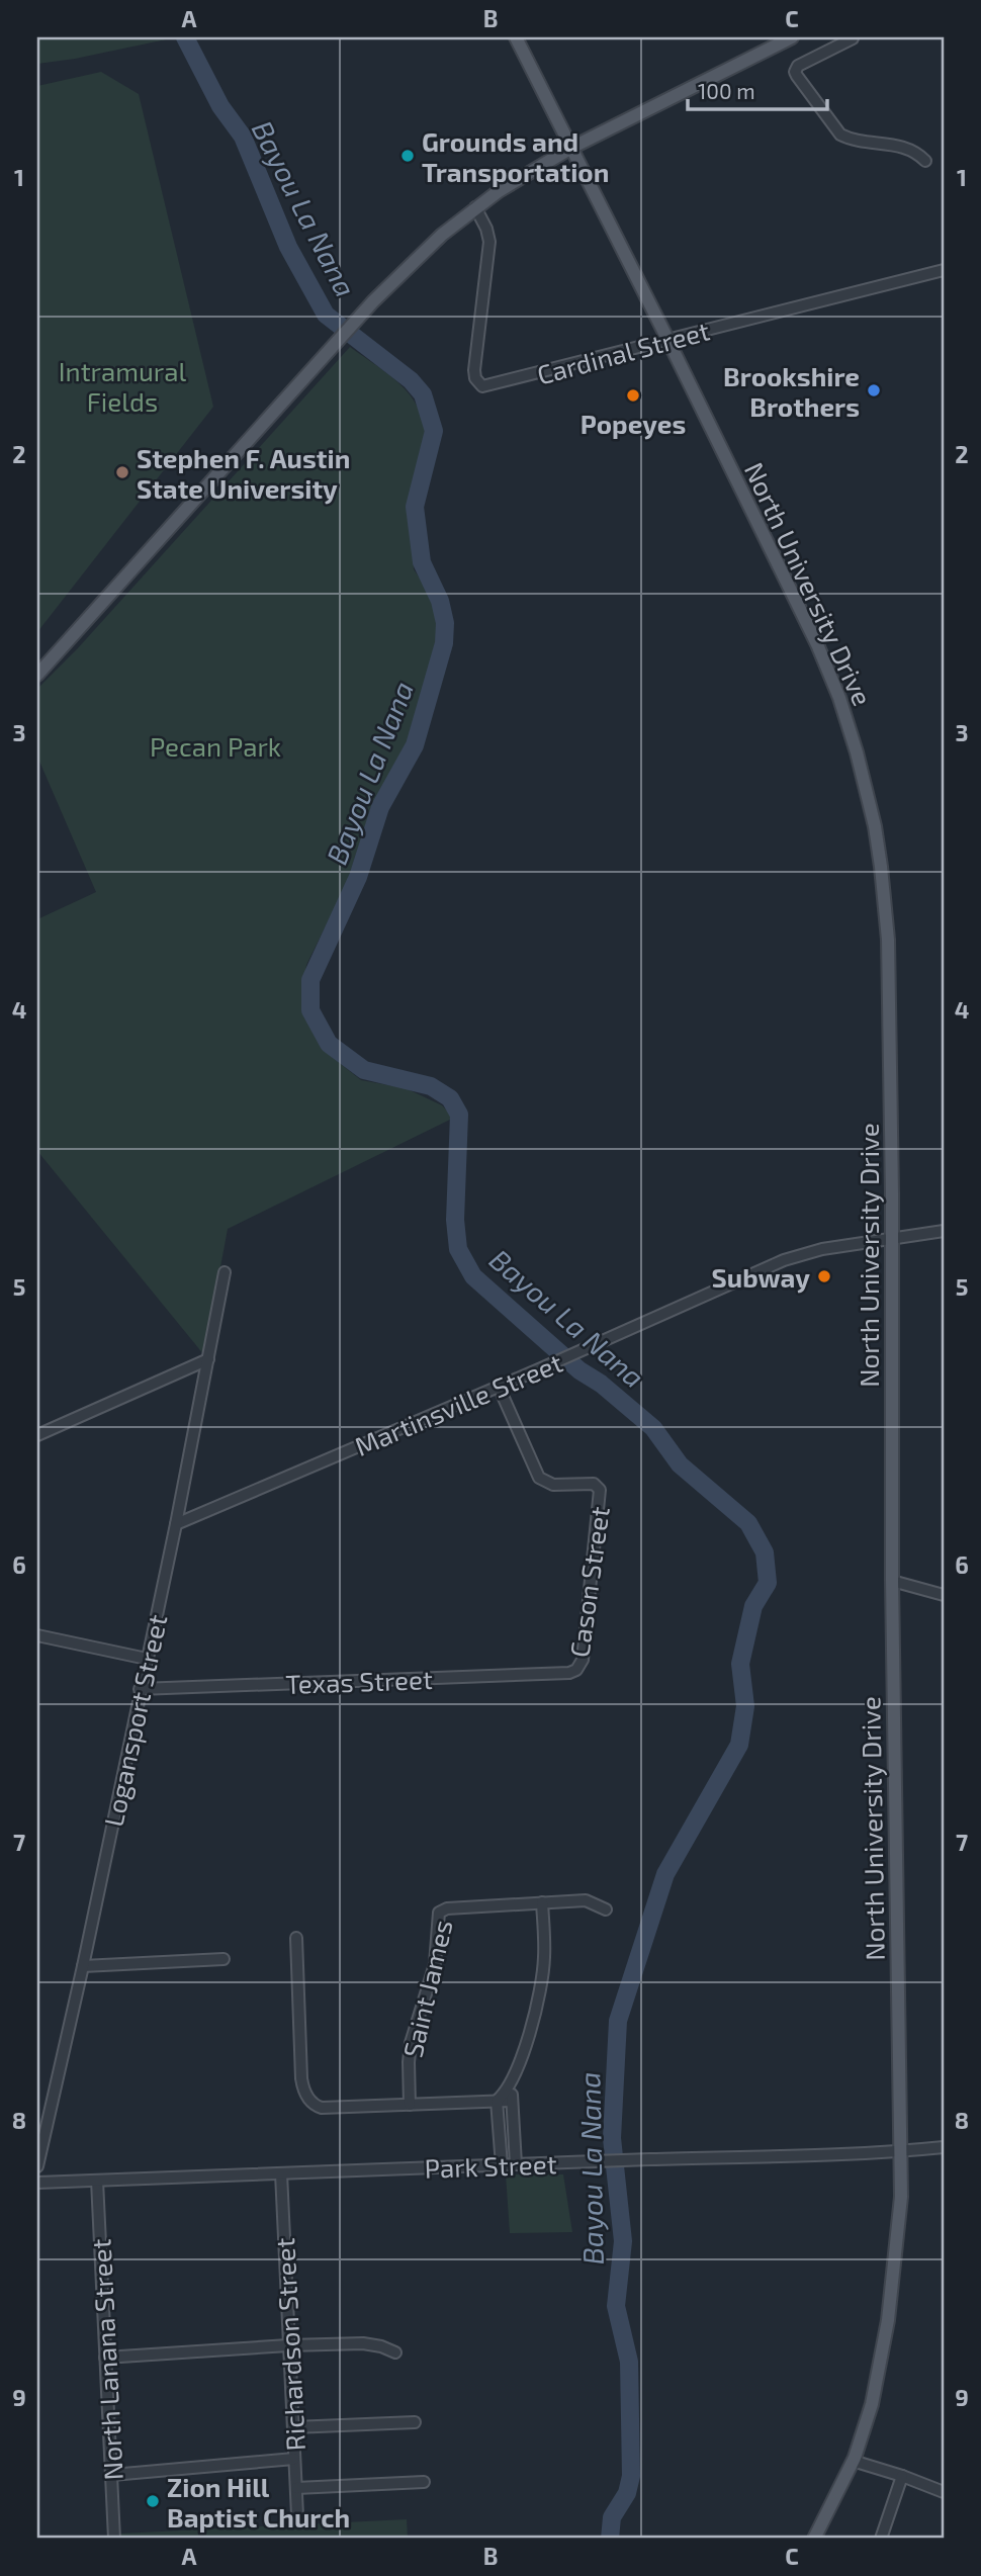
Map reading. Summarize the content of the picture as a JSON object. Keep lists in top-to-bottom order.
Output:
{
  "streets": {
    "main road": ["North University Drive"],
    "street": [
      "Cardinal Street",
      "Martinsville Street",
      "Cason Street",
      "Texas Street",
      "Logansport Street",
      "Saint James",
      "Park Street",
      "Richardson Street",
      "North Lanana Street"
    ]
  },
  "crossings": [
    ["Cardinal Street", "North University Drive"],
    ["North University Drive", "Martinsville Street"],
    ["North University Drive", "Park Street"],
    ["Martinsville Street", "Cason Street"],
    ["Martinsville Street", "Logansport Street"],
    ["Cason Street", "Texas Street"],
    ["Texas Street", "Logansport Street"],
    ["Park Street", "Richardson Street"],
    ["Park Street", "North Lanana Street"]
  ],
  "water": ["Bayou La Nana"],
  "parks": ["Intramural Fields", "Pecan Park"],
  "places": [
    "Grounds and Transportation",
    "Brookshire Brothers",
    "Popeyes",
    "Stephen F. Austin State University",
    "Subway",
    "Zion Hill Baptist Church"
  ],
  "scale_bar": "100 m",
  "grid": {
    "columns": ["A", "B", "C"],
    "rows": [
      "1",
      "2",
      "3",
      "4",
      "5",
      "6",
      "7",
      "8",
      "9"
    ]
  }
}
